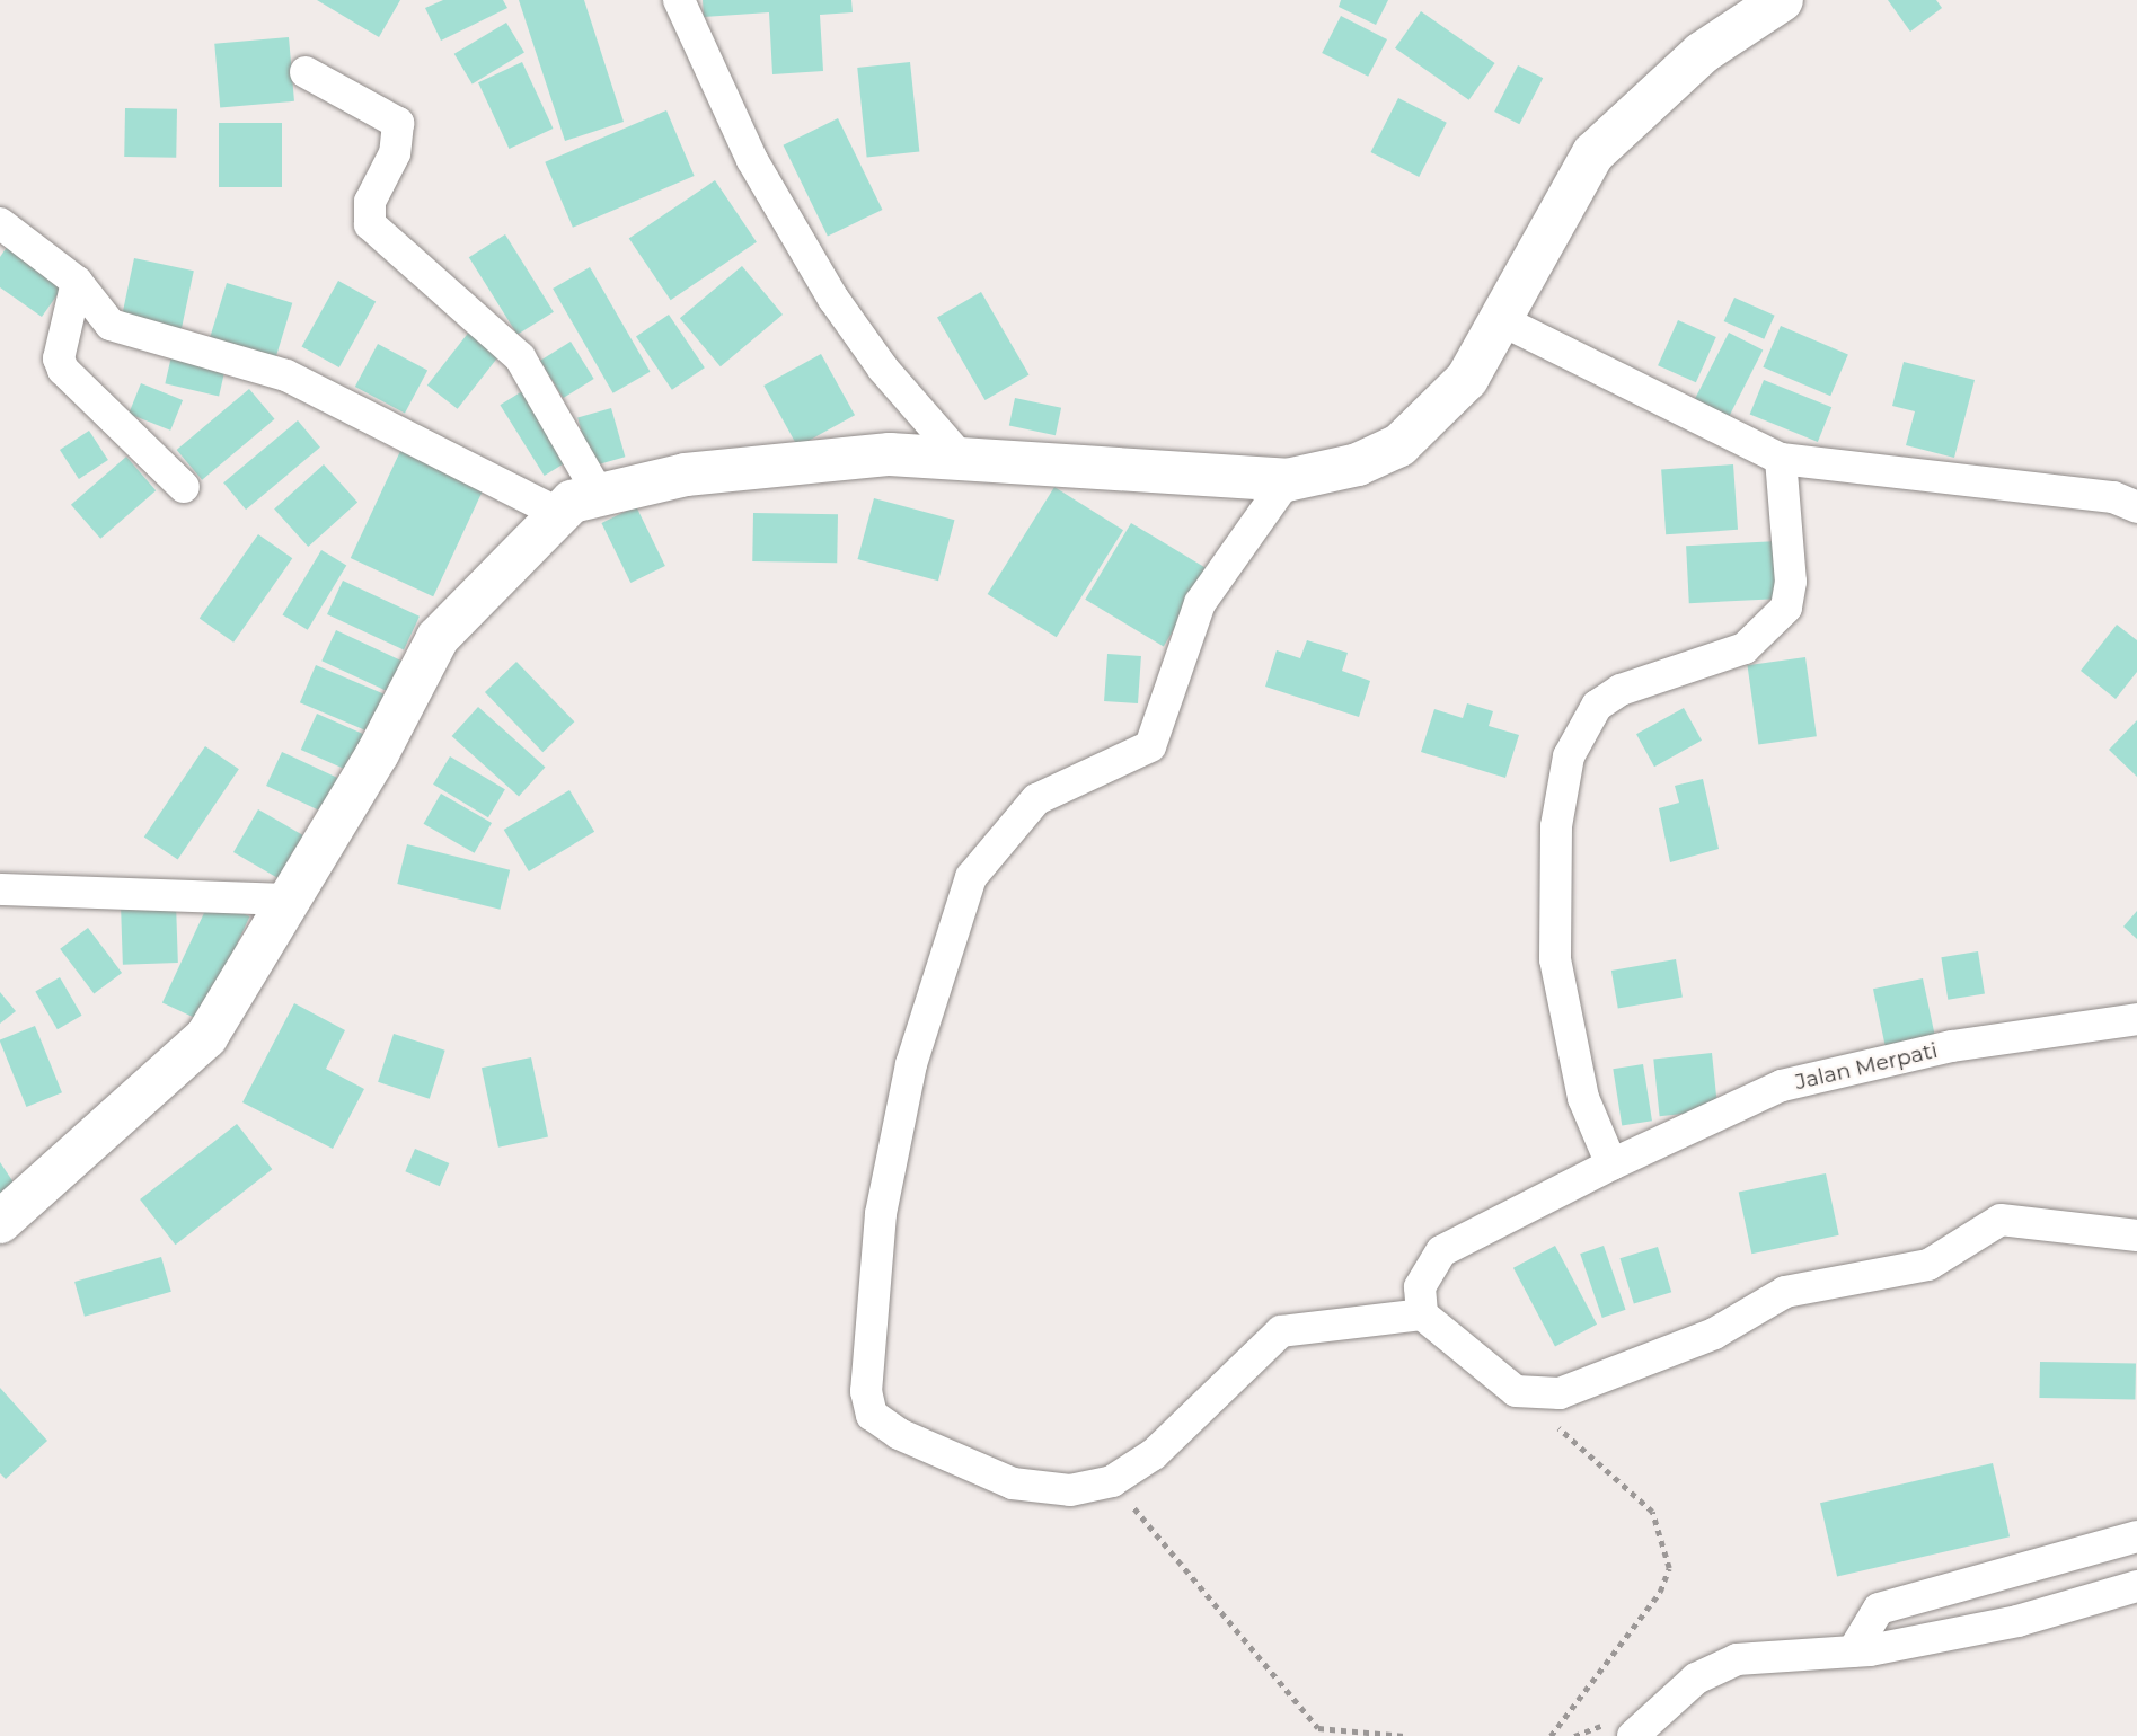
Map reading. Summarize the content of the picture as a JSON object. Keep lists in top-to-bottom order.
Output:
{
  "streets": {
    "street": ["Jalan Merpati"]
  }
}
